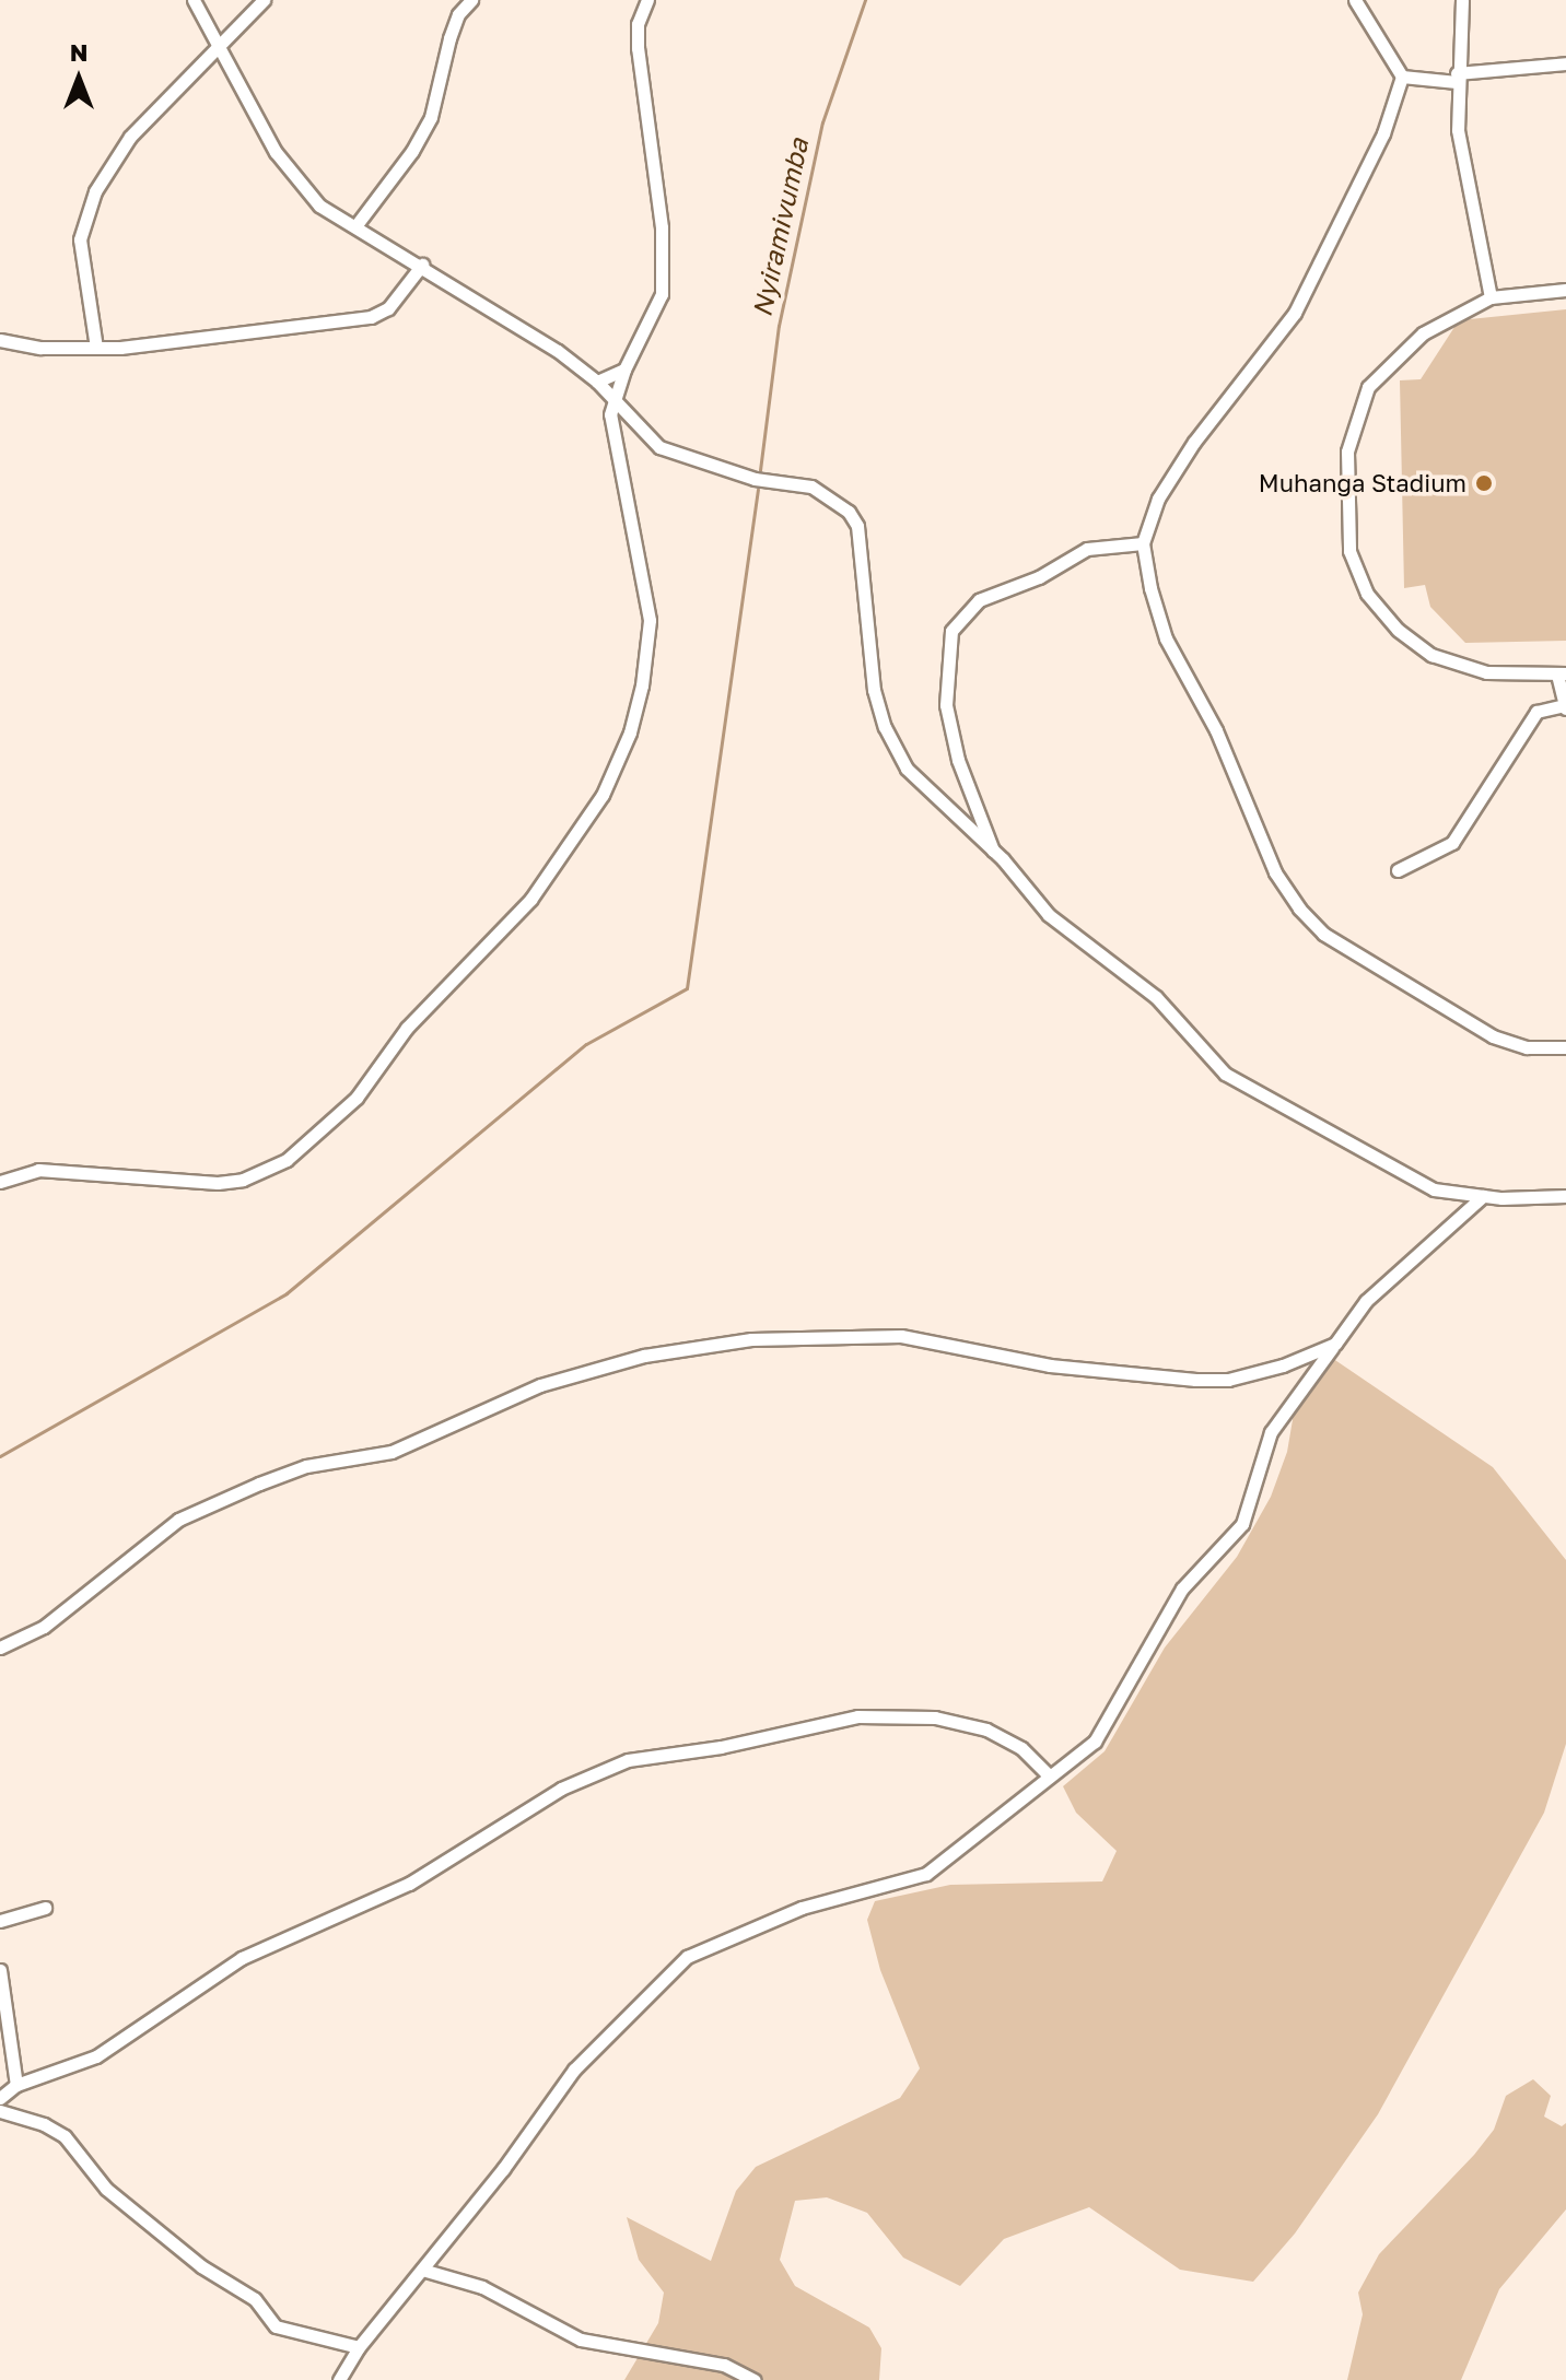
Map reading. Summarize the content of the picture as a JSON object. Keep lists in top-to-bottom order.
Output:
{
  "water": ["Nyiramivumba"],
  "places": ["Muhanga Stadium"],
  "north": "top"
}
